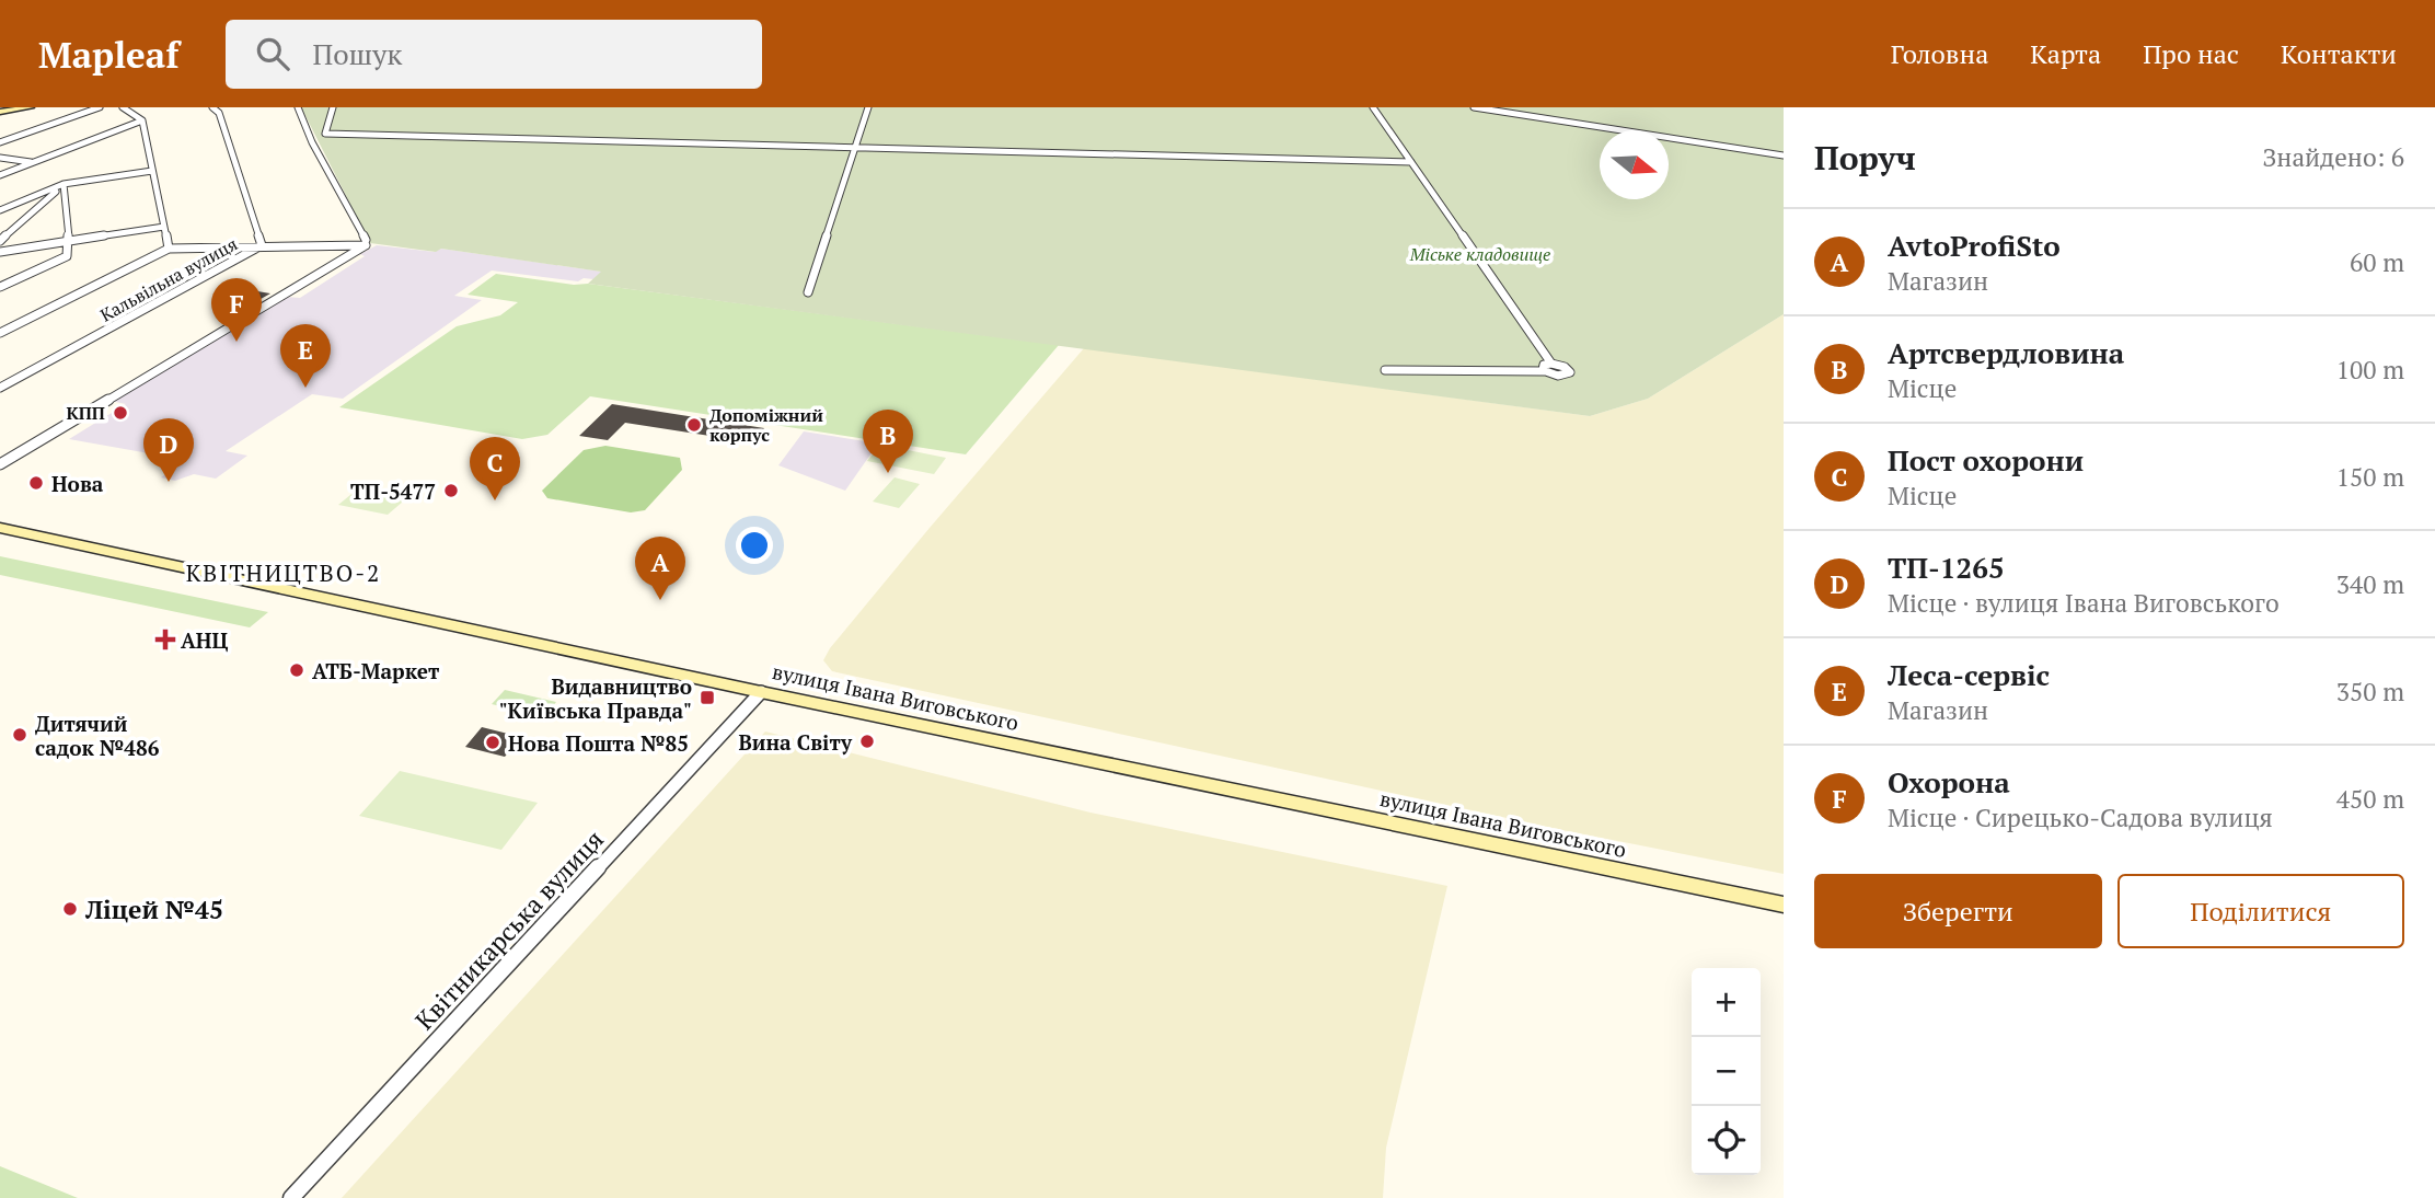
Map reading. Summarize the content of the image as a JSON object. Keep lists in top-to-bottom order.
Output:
{
  "streets": {
    "main road": ["вулиця Івана Виговського"],
    "street": ["Кальвільна вулиця", "Квітникарська вулиця"]
  },
  "crossings": [
    ["вулиця Івана Виговського", "Квітникарська вулиця"]
  ],
  "districts": ["КВІТНИЦТВО-2"],
  "parks": ["Міське кладовище"],
  "places": {
    "other": [
      "КПП",
      "Допоміжний корпус",
      "Нова",
      "ТП-5477",
      "АТБ-Маркет",
      "Дитячий садок №486",
      "Вина Світу",
      "Нова Пошта №85",
      "Ліцей №45"
    ],
    "health": ["АНЦ"],
    "transit": ["Видавництво \"Київська Правда\""]
  },
  "north": "right",
  "page": {
    "header": "Mapleaf",
    "search": "Пошук",
    "nav": [
      "Головна",
      "Карта",
      "Про нас",
      "Контакти"
    ],
    "heading": ["Поруч", "Знайдено: 6"],
    "list": [
      {
        "mark": "A",
        "name": "AvtoProfiSto",
        "note": "Магазин",
        "value": "60 m"
      },
      {
        "mark": "B",
        "name": "Артсвердловина",
        "note": "Місце",
        "value": "100 m"
      },
      {
        "mark": "C",
        "name": "Пост охорони",
        "note": "Місце",
        "value": "150 m"
      },
      {
        "mark": "D",
        "name": "ТП-1265",
        "note": "Місце · вулиця Івана Виговського",
        "value": "340 m"
      },
      {
        "mark": "E",
        "name": "Леса-сервіс",
        "note": "Магазин",
        "value": "350 m"
      },
      {
        "mark": "F",
        "name": "Охорона",
        "note": "Місце · Сирецько-Садова вулиця",
        "value": "450 m"
      }
    ],
    "pins": [
      "F",
      "E",
      "B",
      "D",
      "C",
      "A"
    ],
    "buttons": ["Зберегти", "Поділитися"],
    "map_buttons": ["+", "−"]
  }
}
